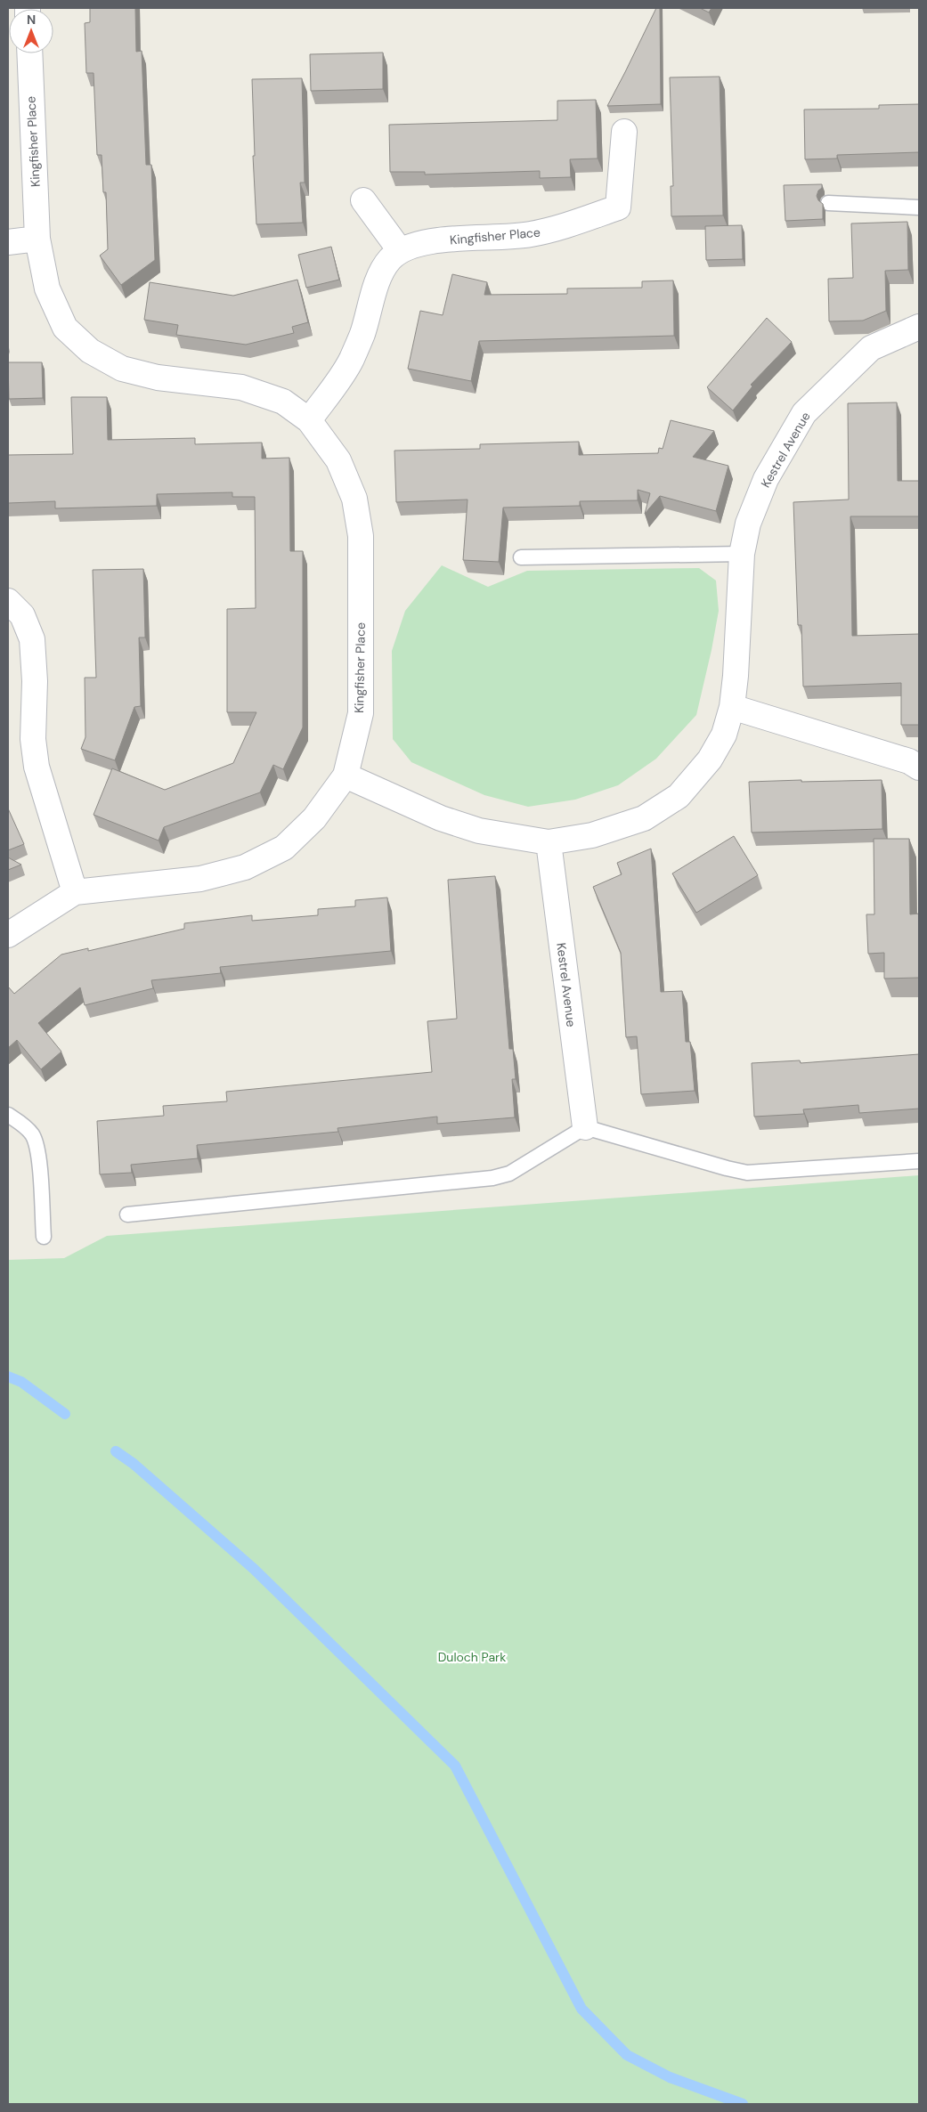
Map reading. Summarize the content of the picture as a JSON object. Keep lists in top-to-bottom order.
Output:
{
  "streets": {
    "street": ["Kingfisher Place", "Kestrel Avenue"]
  },
  "crossings": [
    ["Kingfisher Place", "Kestrel Avenue"]
  ],
  "parks": ["Duloch Park"],
  "north": "top"
}
